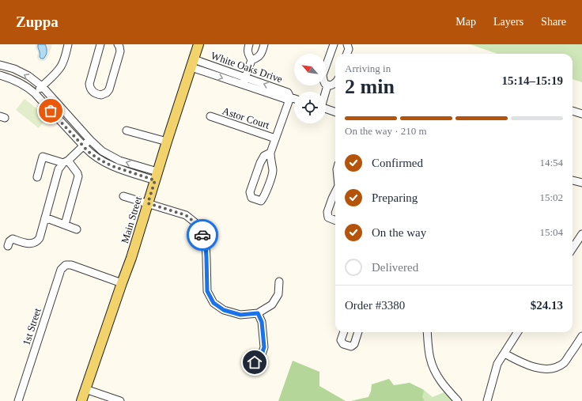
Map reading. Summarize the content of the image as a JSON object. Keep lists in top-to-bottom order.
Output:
{
  "streets": {
    "main road": ["Main Street"],
    "street": ["White Oaks Drive", "Astor Court", "1st Street"]
  },
  "crossings": [
    ["White Oaks Drive", "Astor Court"],
    ["White Oaks Drive", "Main Street"],
    ["Main Street", "1st Street"]
  ],
  "north": "top left",
  "page": {
    "header": "Zuppa",
    "nav": ["Map", "Layers", "Share"],
    "heading": ["2 min", "Arriving in", "15:14–15:19"],
    "panel": ["Order #3380", "$24.13"],
    "bar": "On the way · 210 m",
    "list": [
      ["Confirmed", "14:54"],
      ["Preparing", "15:02"],
      ["On the way", "15:04"],
      "Delivered"
    ]
  }
}
